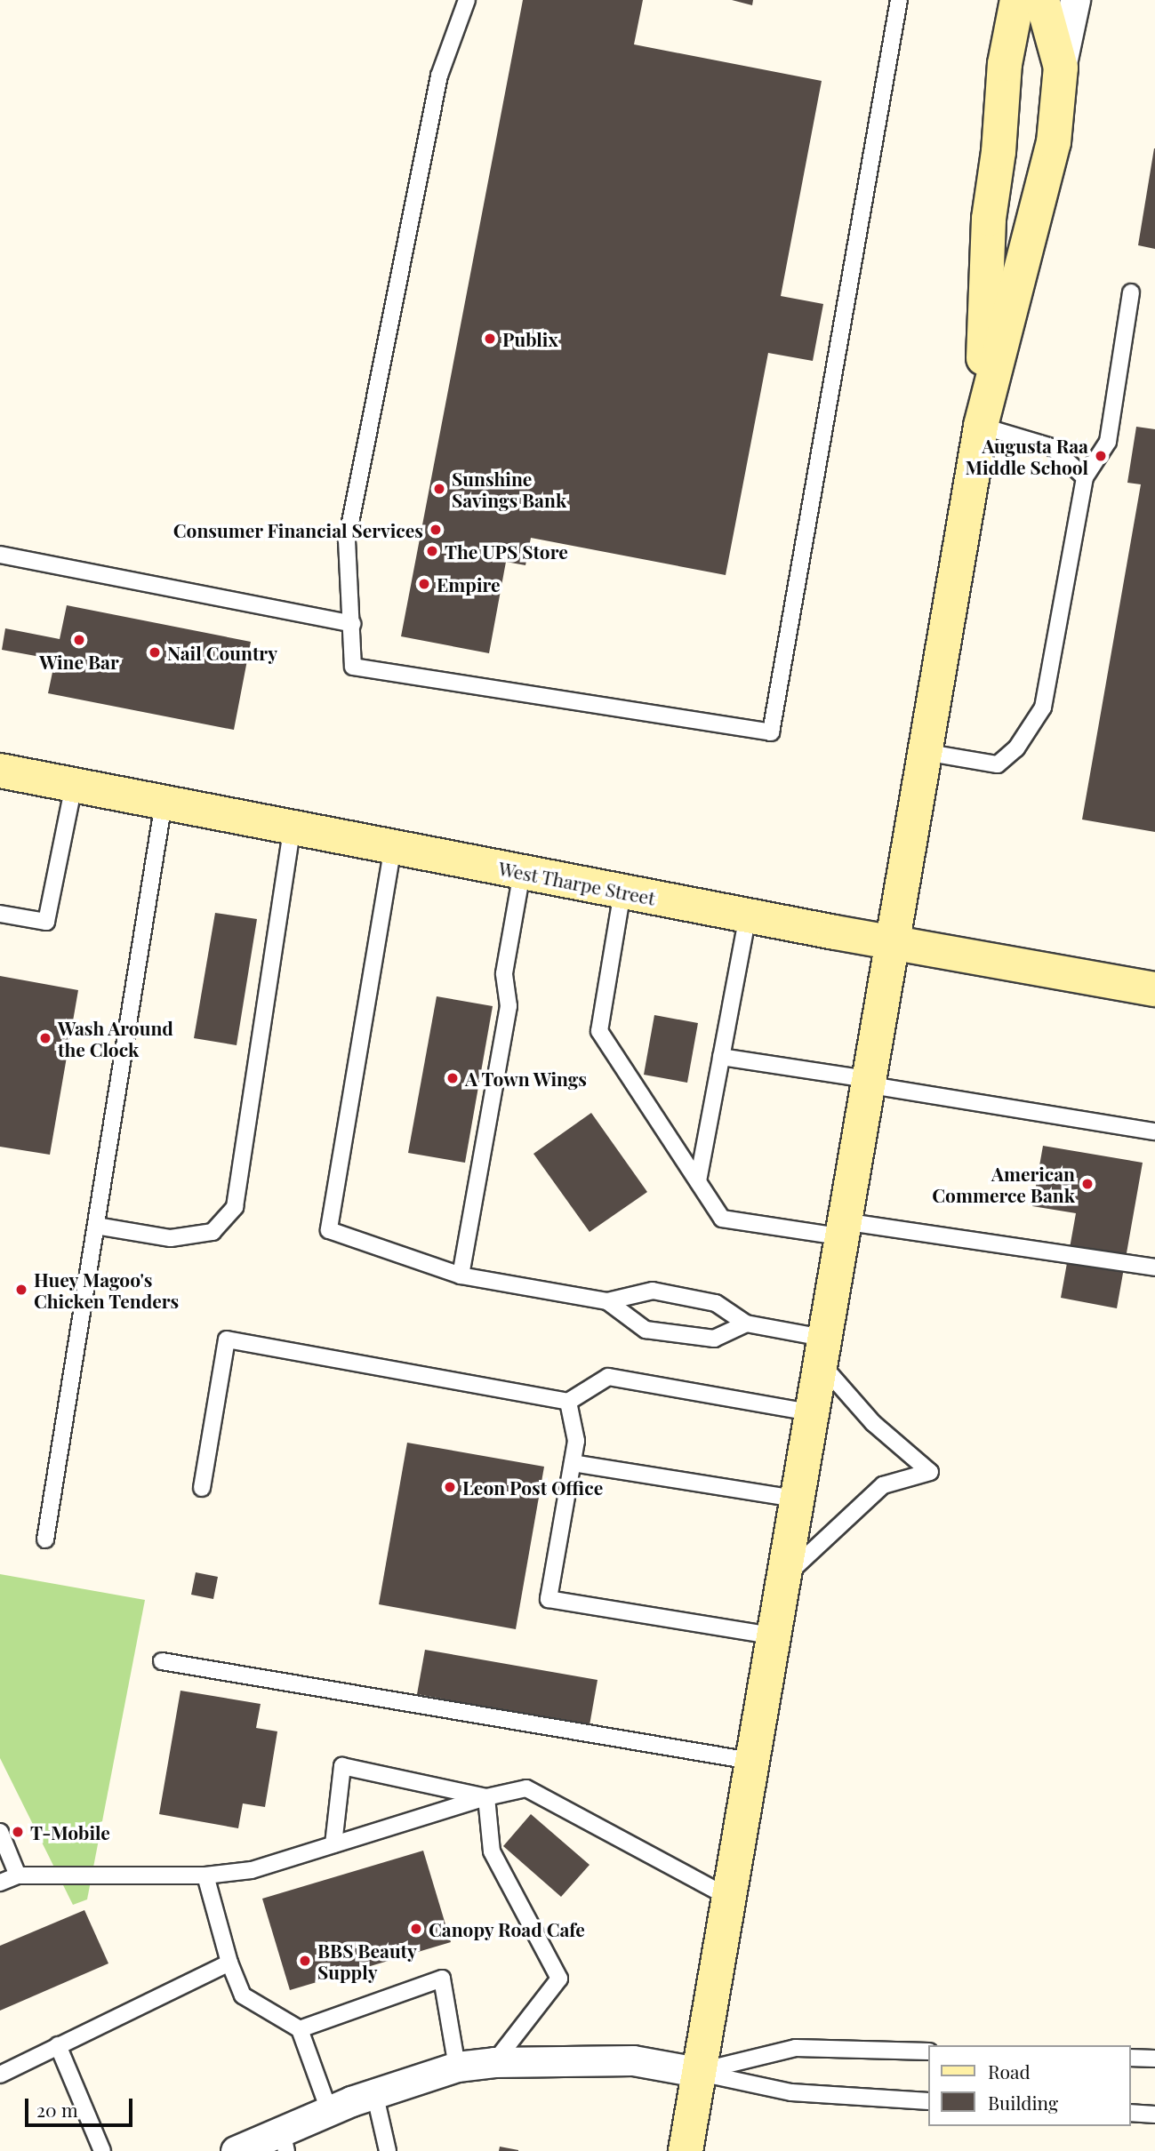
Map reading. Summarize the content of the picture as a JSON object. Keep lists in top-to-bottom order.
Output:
{
  "streets": {
    "main road": ["West Tharpe Street"]
  },
  "places": [
    "Publix",
    "Augusta Raa Middle School",
    "Sunshine Savings Bank",
    "Consumer Financial Services",
    "The UPS Store",
    "Empire",
    "Wine Bar",
    "Nail Country",
    "Wash Around the Clock",
    "A Town Wings",
    "American Commerce Bank",
    "Huey Magoo's Chicken Tenders",
    "Leon Post Office",
    "T-Mobile",
    "Canopy Road Cafe",
    "BBS Beauty Supply"
  ],
  "legend": ["Road", "Building"],
  "scale_bar": "20 m"
}
